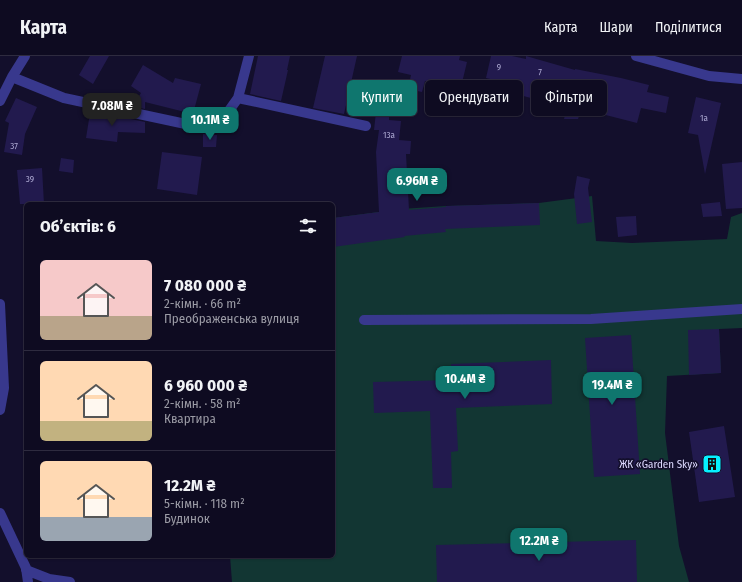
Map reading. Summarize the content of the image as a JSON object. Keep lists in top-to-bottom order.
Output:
{
  "places": {
    "building": ["ЖК «Garden Sky»"]
  },
  "house_numbers": [
    "9",
    "7",
    "1а",
    "13а",
    "37",
    "39"
  ],
  "page": {
    "header": "Карта",
    "nav": ["Карта", "Шари", "Поділитися"],
    "chip": ["Купити", "Орендувати", "Фільтри"],
    "price": [
      "7.08M ₴",
      "10.1M ₴",
      "6.96M ₴",
      "10.4M ₴",
      "19.4M ₴",
      "12.2M ₴"
    ],
    "heading": "Об’єктів: 6",
    "list": [
      {
        "name": "7 080 000 ₴",
        "note": "2-кімн. · 66 m² · Преображенська вулиця"
      },
      {
        "name": "6 960 000 ₴",
        "note": "2-кімн. · 58 m² · Квартира"
      },
      {
        "name": "12.2M ₴",
        "note": "5-кімн. · 118 m² · Будинок"
      }
    ]
  }
}
